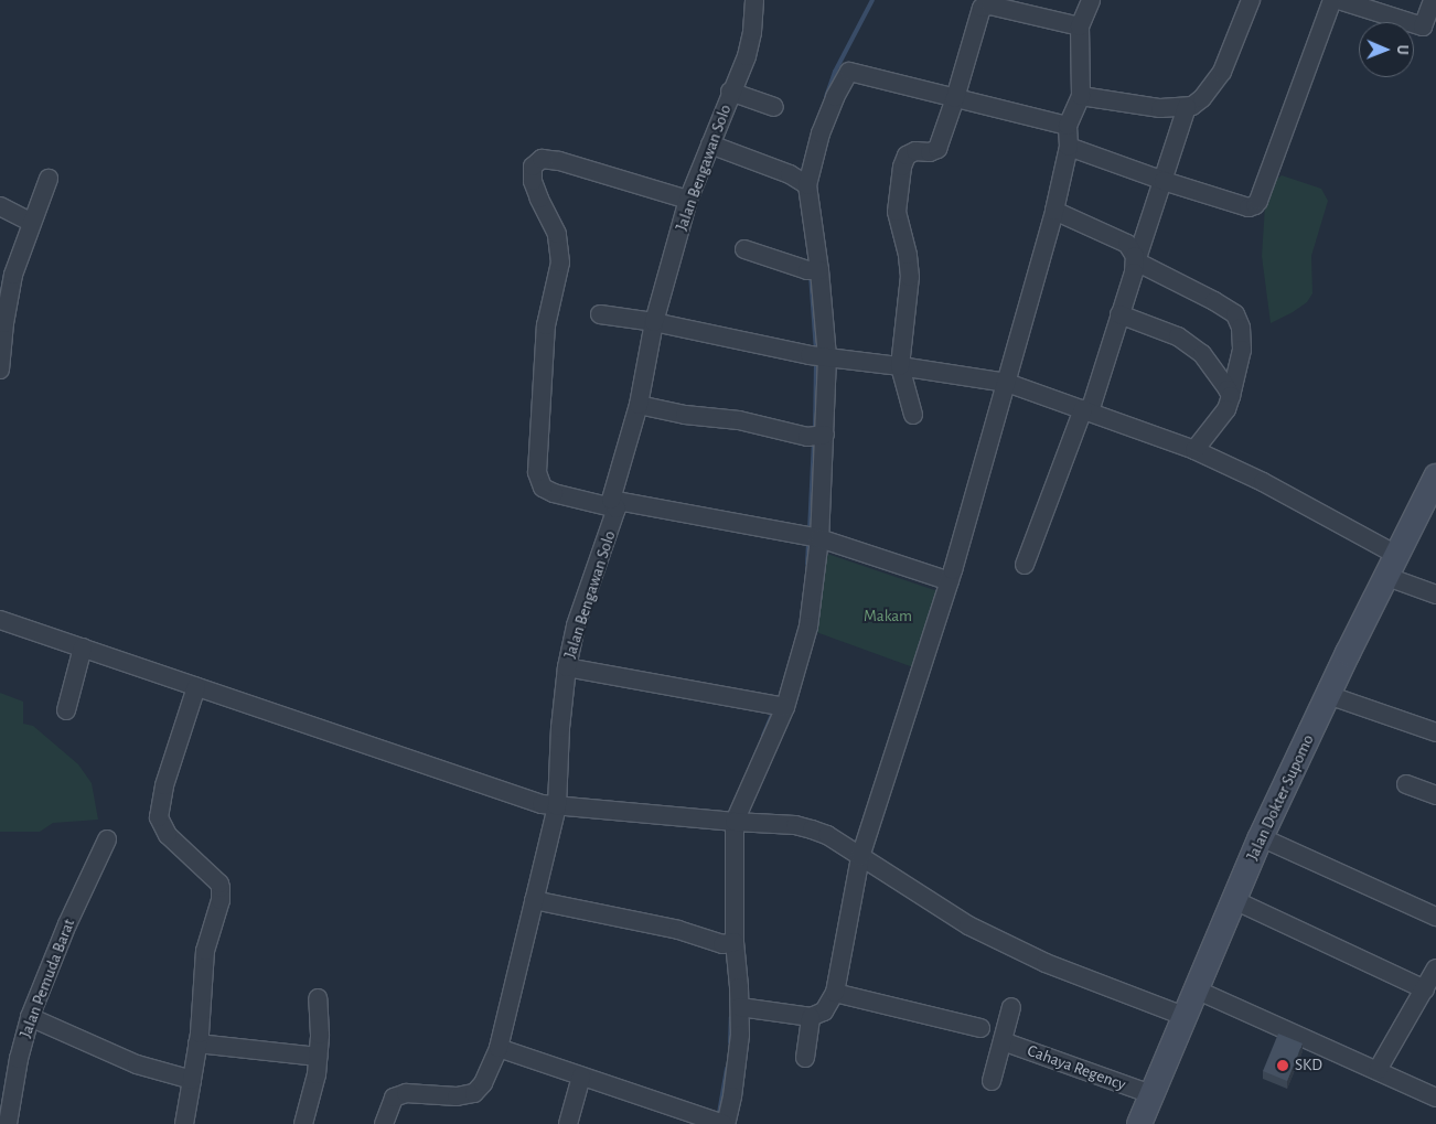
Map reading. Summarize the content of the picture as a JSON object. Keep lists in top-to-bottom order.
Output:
{
  "streets": {
    "street": [
      "Jalan Bengawan Solo",
      "Jalan Dokter Supomo",
      "Jalan Pemuda Barat",
      "Cahaya Regency"
    ]
  },
  "crossings": [
    ["Jalan Dokter Supomo", "Cahaya Regency"]
  ],
  "parks": ["Makam"],
  "places": ["SKD"],
  "north": "right"
}
